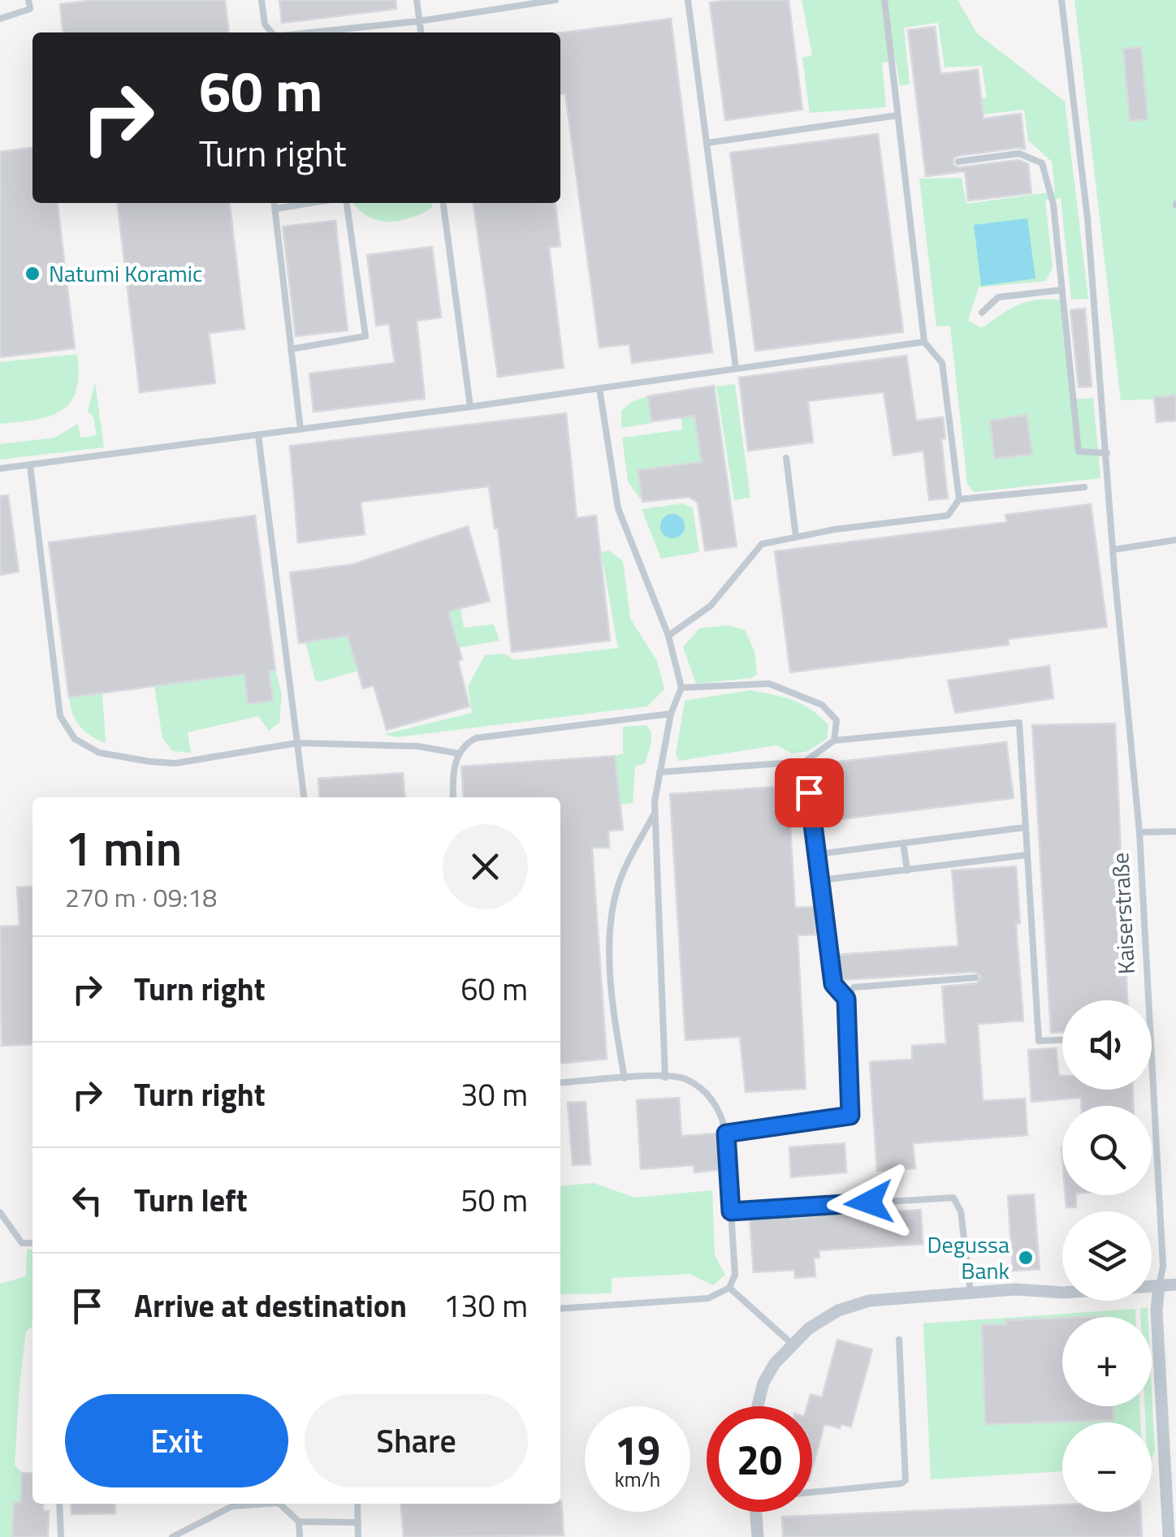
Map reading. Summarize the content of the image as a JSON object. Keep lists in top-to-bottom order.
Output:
{
  "streets": {
    "street": ["Kaiserstraße"]
  },
  "places": ["Natumi Koramic", "Degussa Bank"],
  "page": {
    "turn": ["60 m", "Turn right"],
    "heading": ["1 min", "270 m · 09:18"],
    "list": [
      {
        "name": "Turn right",
        "value": "60 m"
      },
      {
        "name": "Turn right",
        "value": "30 m"
      },
      {
        "name": "Turn left",
        "value": "50 m"
      },
      {
        "name": "Arrive at destination",
        "value": "130 m"
      }
    ],
    "map_buttons": ["+", "−"],
    "buttons": ["Exit", "Share"],
    "speed": "19 km/h",
    "limit": "20"
  }
}
